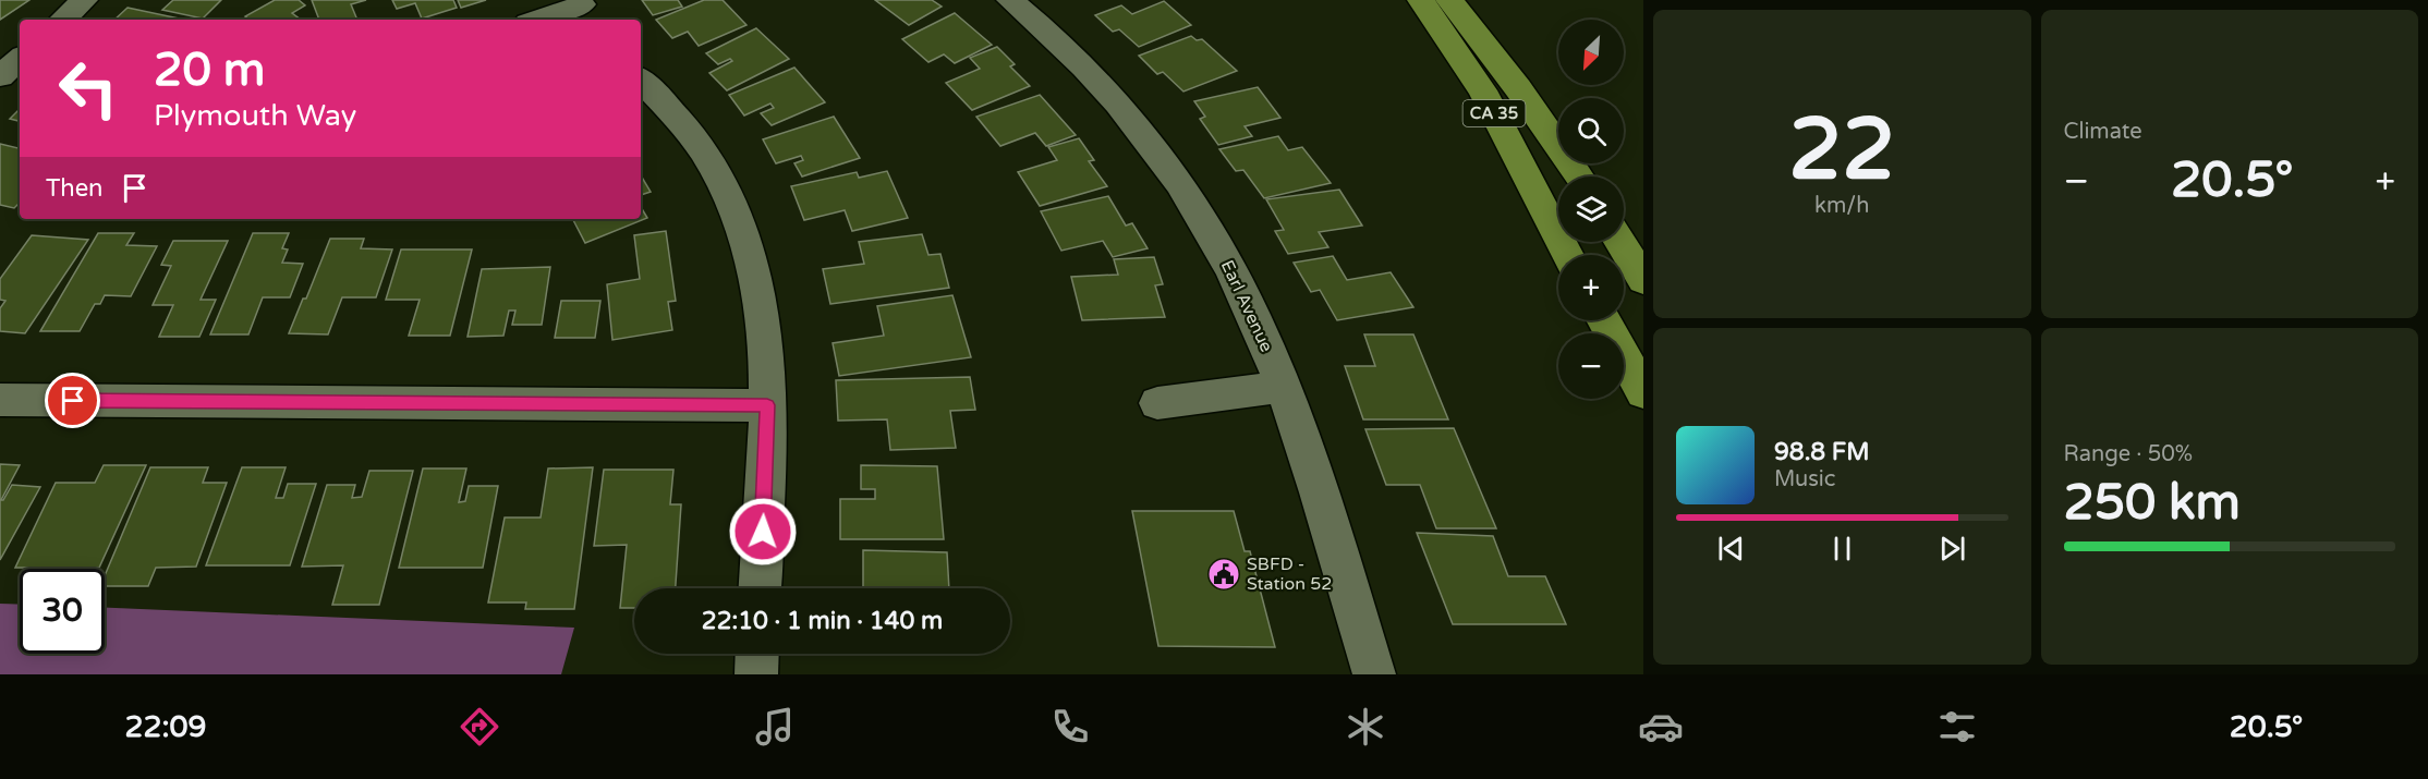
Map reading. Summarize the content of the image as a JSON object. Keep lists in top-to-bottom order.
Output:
{
  "streets": {
    "main road": ["CA 35"],
    "street": ["Earl Avenue"]
  },
  "places": {
    "public building": ["SBFD - Station 52"]
  },
  "north": "bottom left",
  "page": {
    "tile": [
      ["22", "km/h"],
      "Climate",
      ["Range · 50%", "250 km"]
    ],
    "map_buttons": ["+", "−"],
    "turn": ["20 m", "Plymouth Way"],
    "heat": ["−", "20.5°", "+"],
    "then": "Then",
    "song": ["98.8 FM", "Music"],
    "limit": "30",
    "trip": "22:10 · 1 min · 140 m",
    "tabs": ["22:09", "20.5°"]
  }
}
